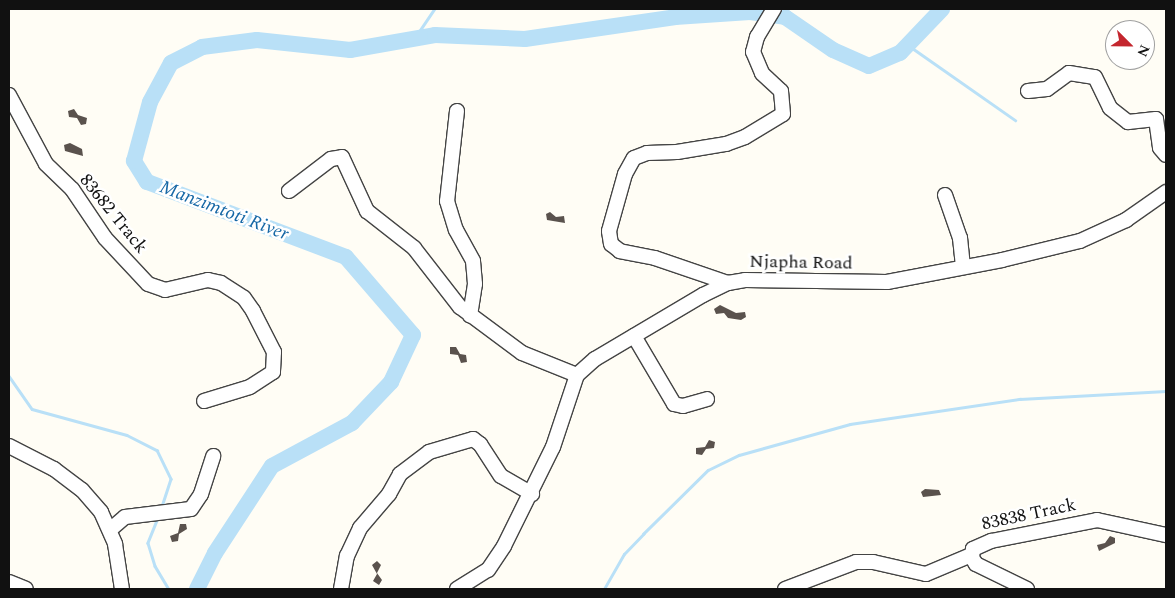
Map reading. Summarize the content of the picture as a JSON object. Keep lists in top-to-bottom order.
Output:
{
  "streets": {
    "street": ["83682 Track", "Njapha Road", "83838 Track"]
  },
  "water": ["Manzimtoti River"],
  "north": "bottom right"
}
